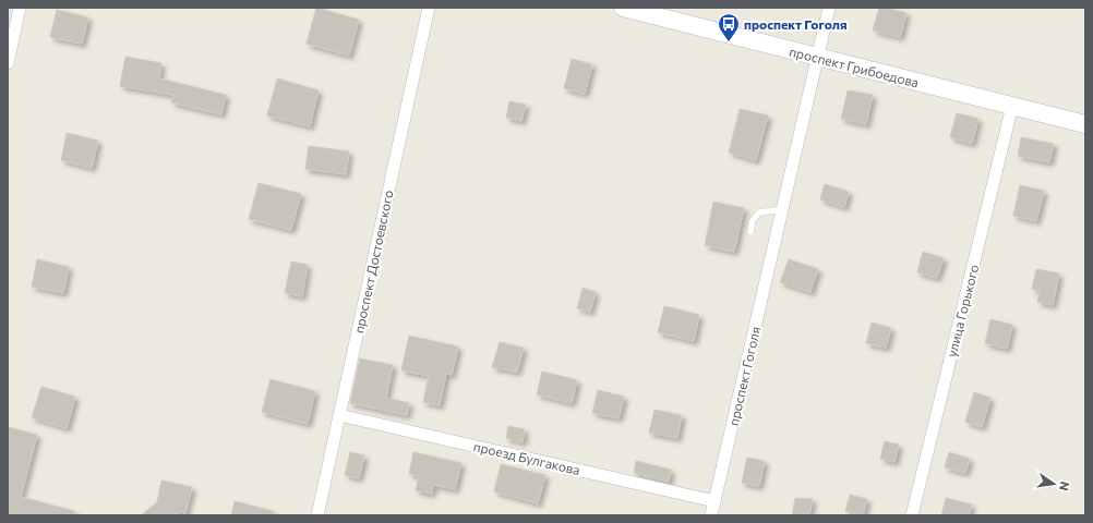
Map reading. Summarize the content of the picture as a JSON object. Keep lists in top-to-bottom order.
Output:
{
  "streets": {
    "street": [
      "проспект Грибоедова",
      "проспект Достоевского",
      "улица Горького",
      "проспект Гоголя",
      "проезд Булгакова"
    ]
  },
  "crossings": [
    ["проспект Грибоедова", "улица Горького"],
    ["проспект Грибоедова", "проспект Гоголя"],
    ["проспект Достоевского", "проезд Булгакова"],
    ["проспект Гоголя", "проезд Булгакова"]
  ],
  "places": {
    "bus stop": ["проспект Гоголя"]
  },
  "north": "right"
}
